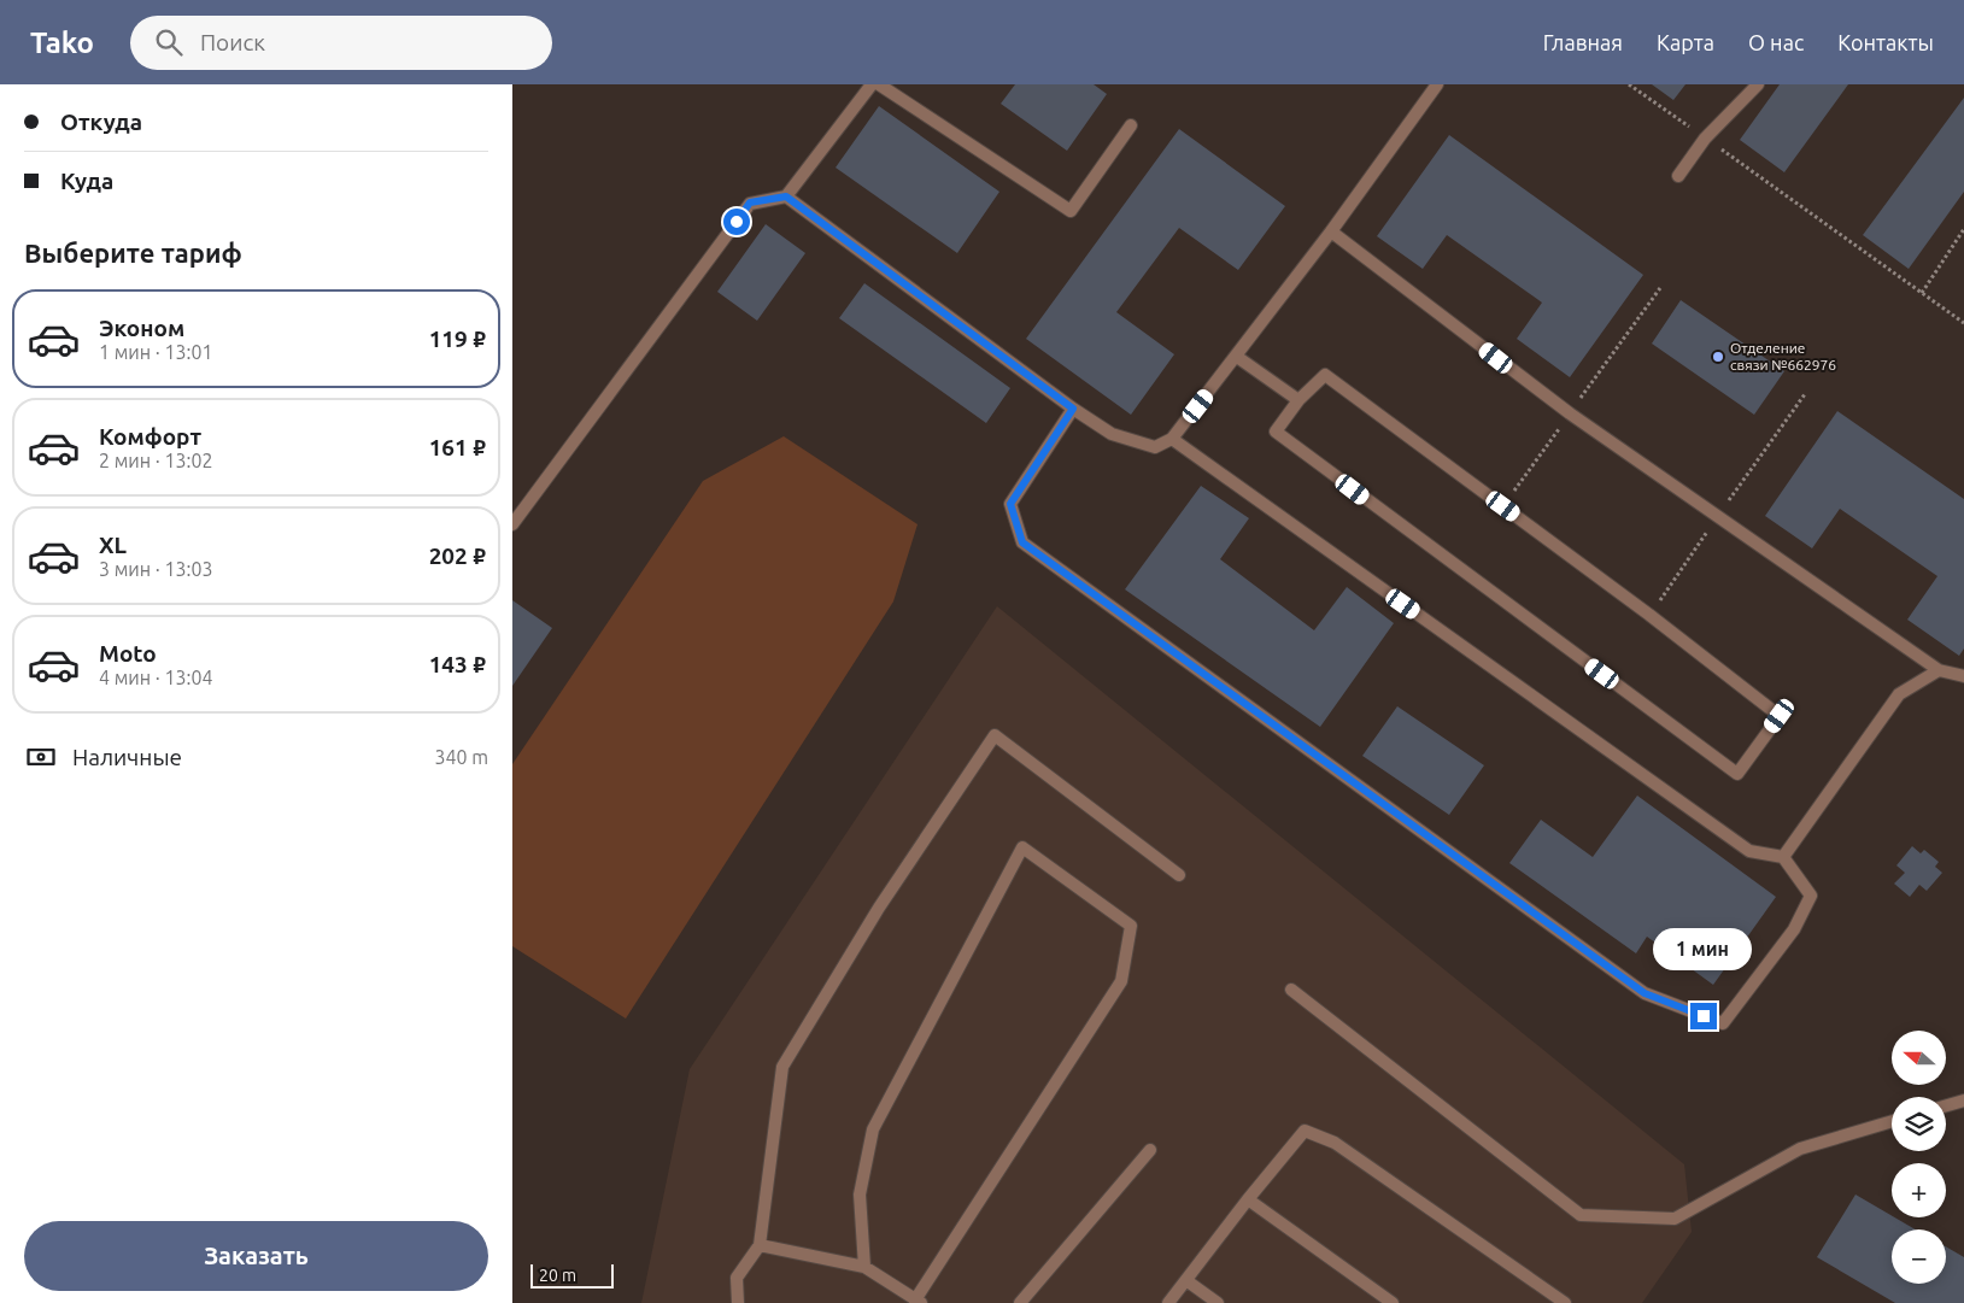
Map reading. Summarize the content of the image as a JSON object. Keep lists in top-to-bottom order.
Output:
{
  "places": ["Отделение связи №662976"],
  "scale_bar": "20 m",
  "north": "left",
  "page": {
    "header": "Tako",
    "search": "Поиск",
    "nav": [
      "Главная",
      "Карта",
      "О нас",
      "Контакты"
    ],
    "banner": ["Откуда", "Куда"],
    "heading": "Выберите тариф",
    "list": [
      {
        "name": "Эконом",
        "note": "1 мин · 13:01",
        "value": "119 ₽"
      },
      {
        "name": "Комфорт",
        "note": "2 мин · 13:02",
        "value": "161 ₽"
      },
      {
        "name": "XL",
        "note": "3 мин · 13:03",
        "value": "202 ₽"
      },
      {
        "name": "Moto",
        "note": "4 мин · 13:04",
        "value": "143 ₽"
      }
    ],
    "pay": ["Наличные", "340 m"],
    "bubble": "1 мин",
    "map_buttons": ["+", "−"],
    "buttons": "Заказать",
    "scale": "20 m"
  }
}
